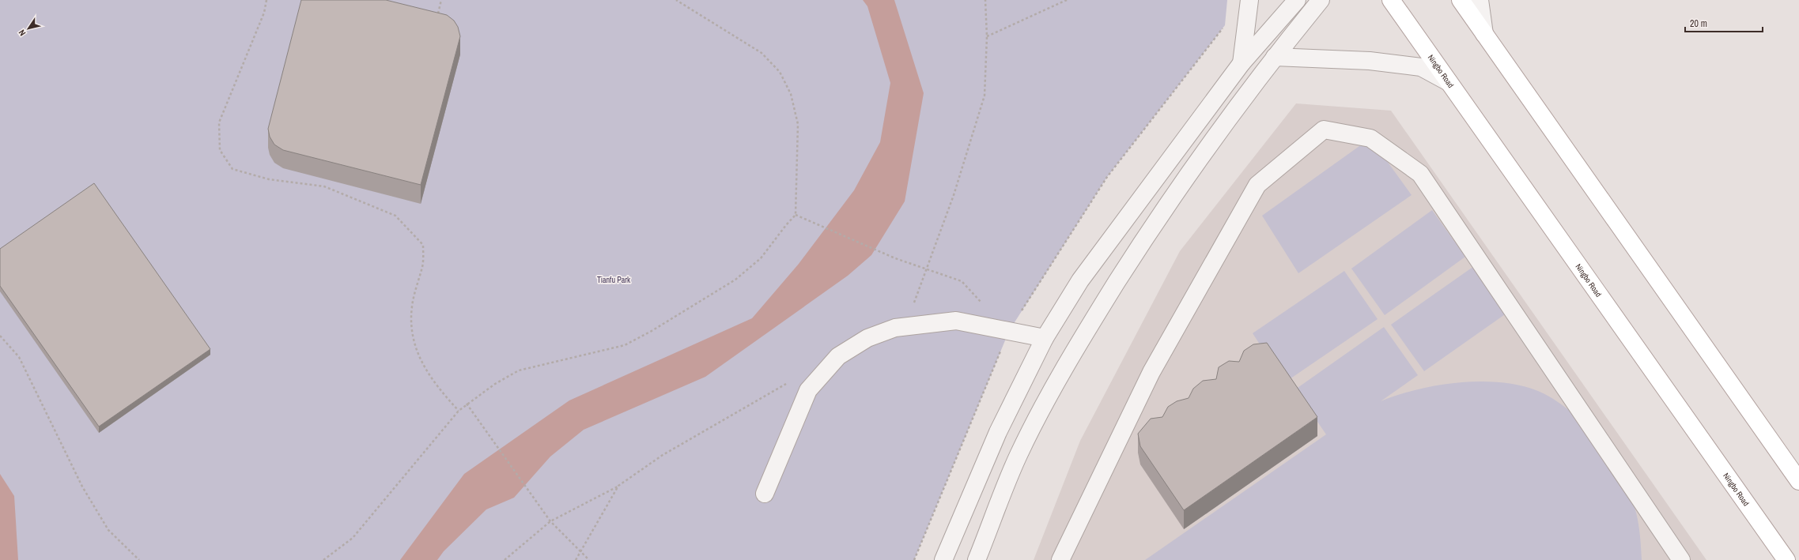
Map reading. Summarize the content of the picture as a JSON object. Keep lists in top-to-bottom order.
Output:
{
  "streets": {
    "main road": ["Ningbo Road"]
  },
  "parks": ["Tianfu Park"],
  "scale_bar": "20 m",
  "north": "bottom left"
}
